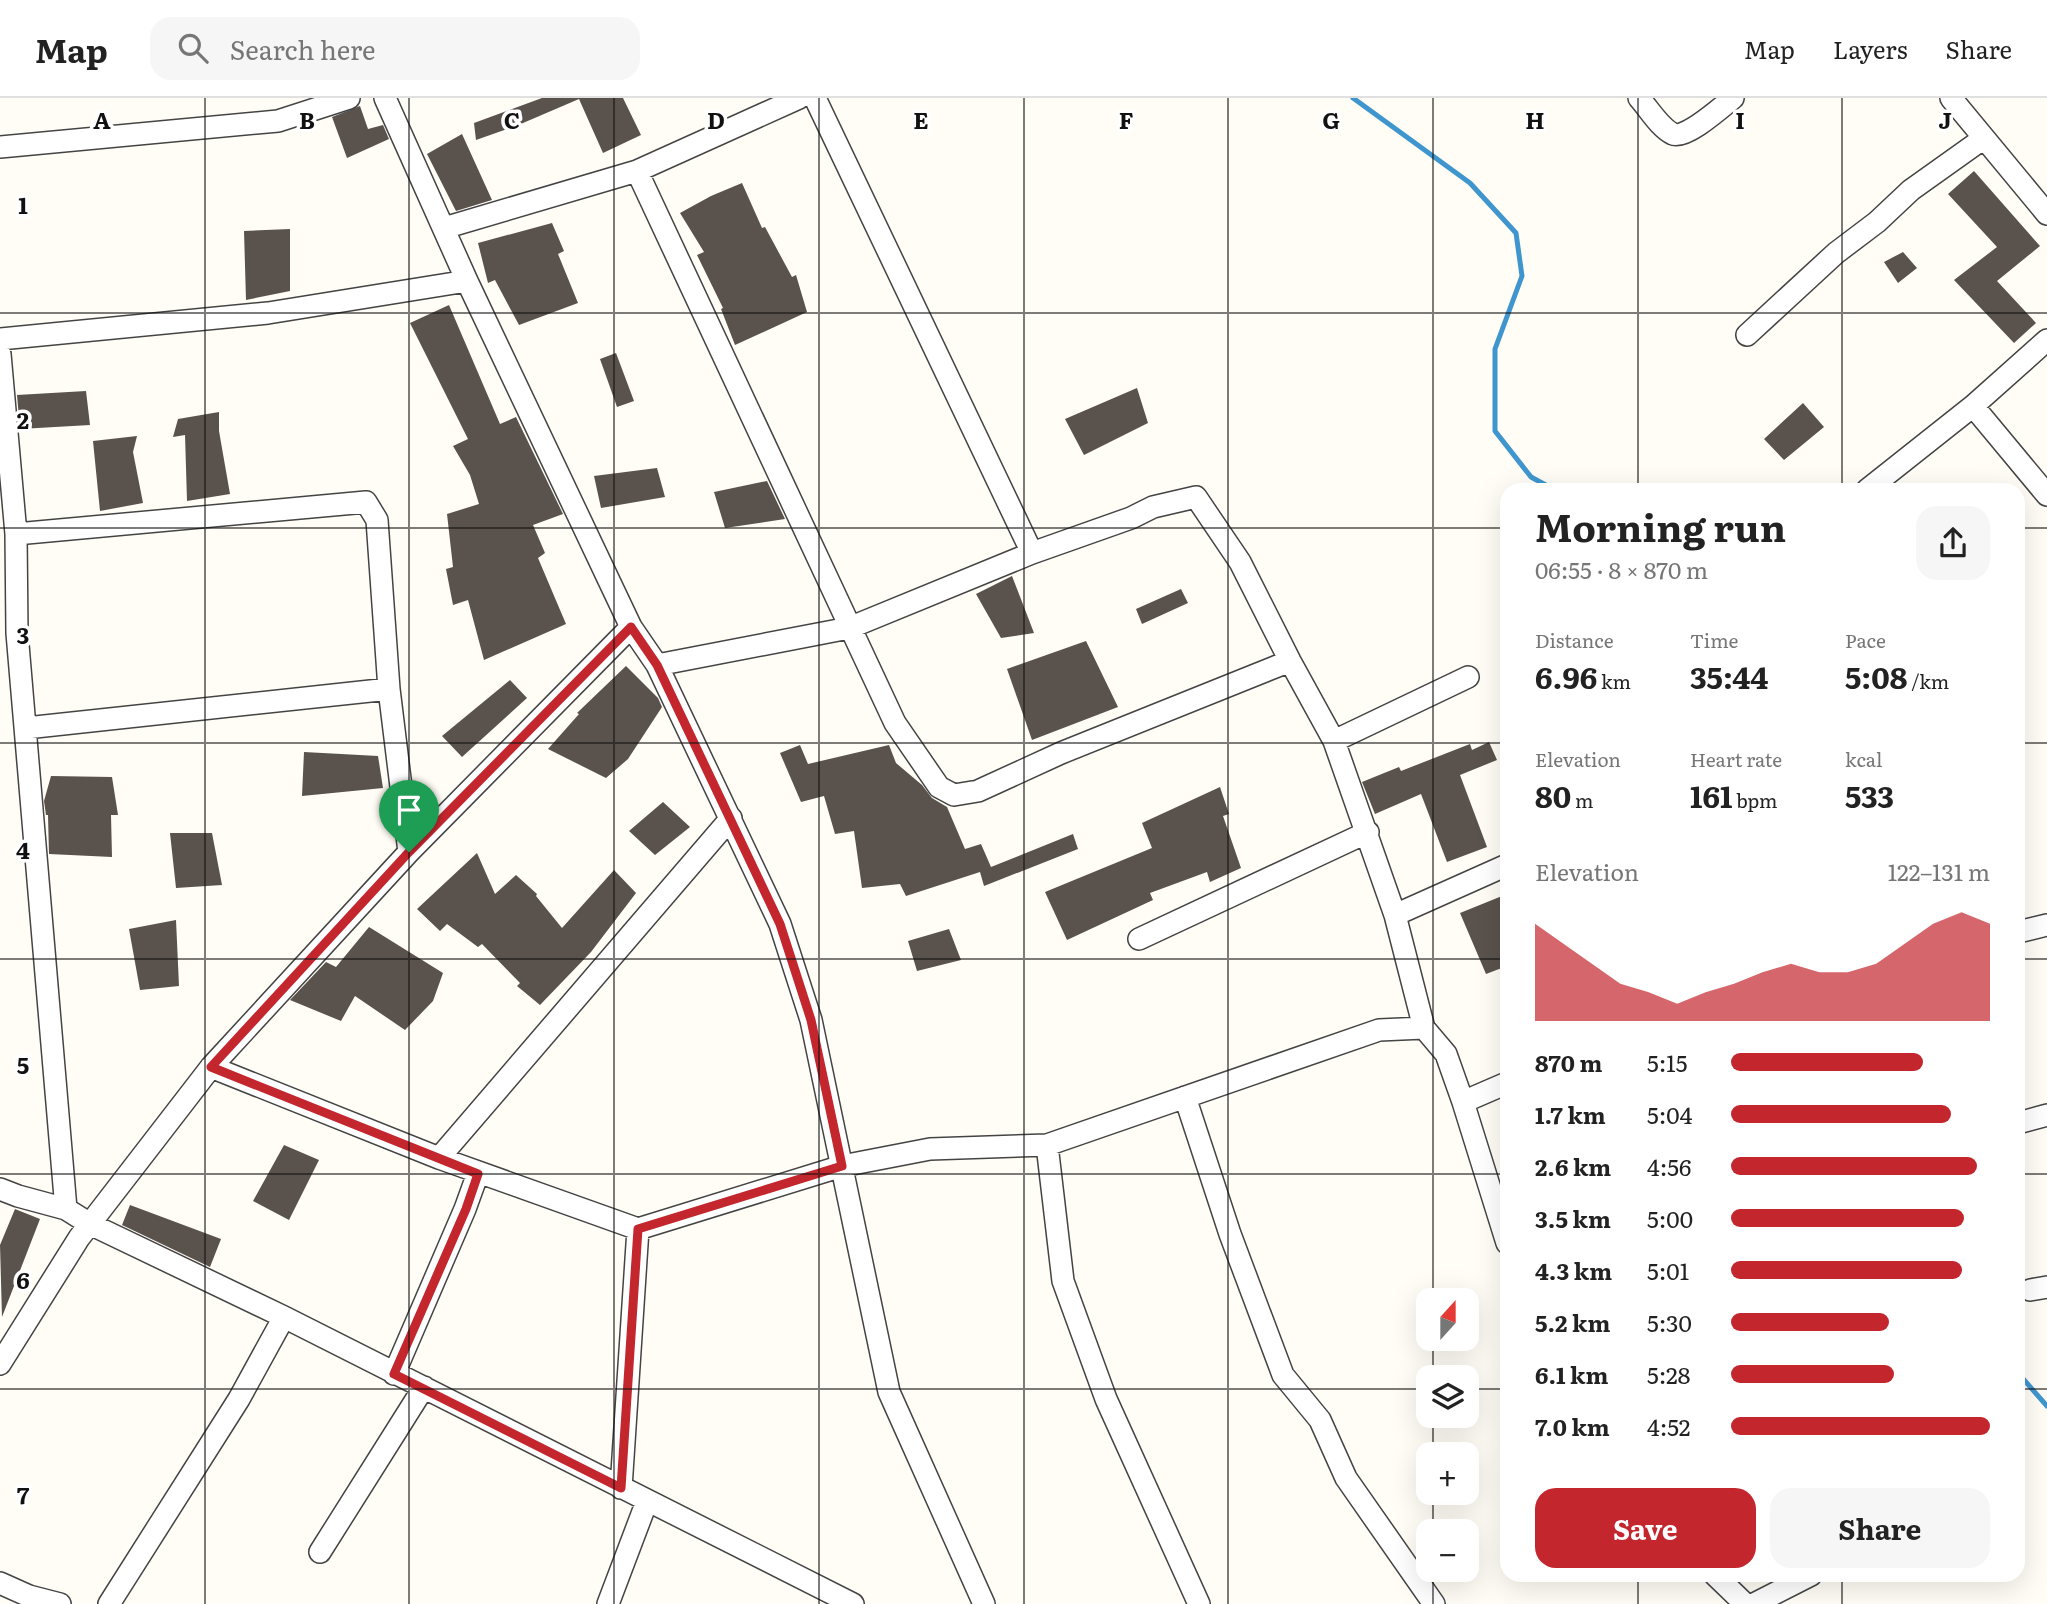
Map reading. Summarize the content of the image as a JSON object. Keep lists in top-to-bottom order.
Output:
{
  "north": "top",
  "page": {
    "header": "Map",
    "search": "Search here",
    "nav": ["Map", "Layers", "Share"],
    "heading": ["Morning run", "06:55 · 8 × 870 m"],
    "stats": [
      ["Distance", "6.96 km"],
      ["Time", "35:44"],
      ["Pace", "5:08 /km"],
      ["Elevation", "80 m"],
      ["Heart rate", "161 bpm"],
      ["kcal", "533"]
    ],
    "chart": ["Elevation", "122–131 m"],
    "list": [
      {
        "name": "870 m",
        "note": "5:15"
      },
      {
        "name": "1.7 km",
        "note": "5:04"
      },
      {
        "name": "2.6 km",
        "note": "4:56"
      },
      {
        "name": "3.5 km",
        "note": "5:00"
      },
      {
        "name": "4.3 km",
        "note": "5:01"
      },
      {
        "name": "5.2 km",
        "note": "5:30"
      },
      {
        "name": "6.1 km",
        "note": "5:28"
      },
      {
        "name": "7.0 km",
        "note": "4:52"
      }
    ],
    "map_buttons": ["+", "−"],
    "buttons": ["Save", "Share"]
  },
  "grid": {
    "columns": [
      "A",
      "B",
      "C",
      "D",
      "E",
      "F",
      "G",
      "H",
      "I",
      "J"
    ],
    "rows": [
      "1",
      "2",
      "3",
      "4",
      "5",
      "6",
      "7"
    ]
  }
}
